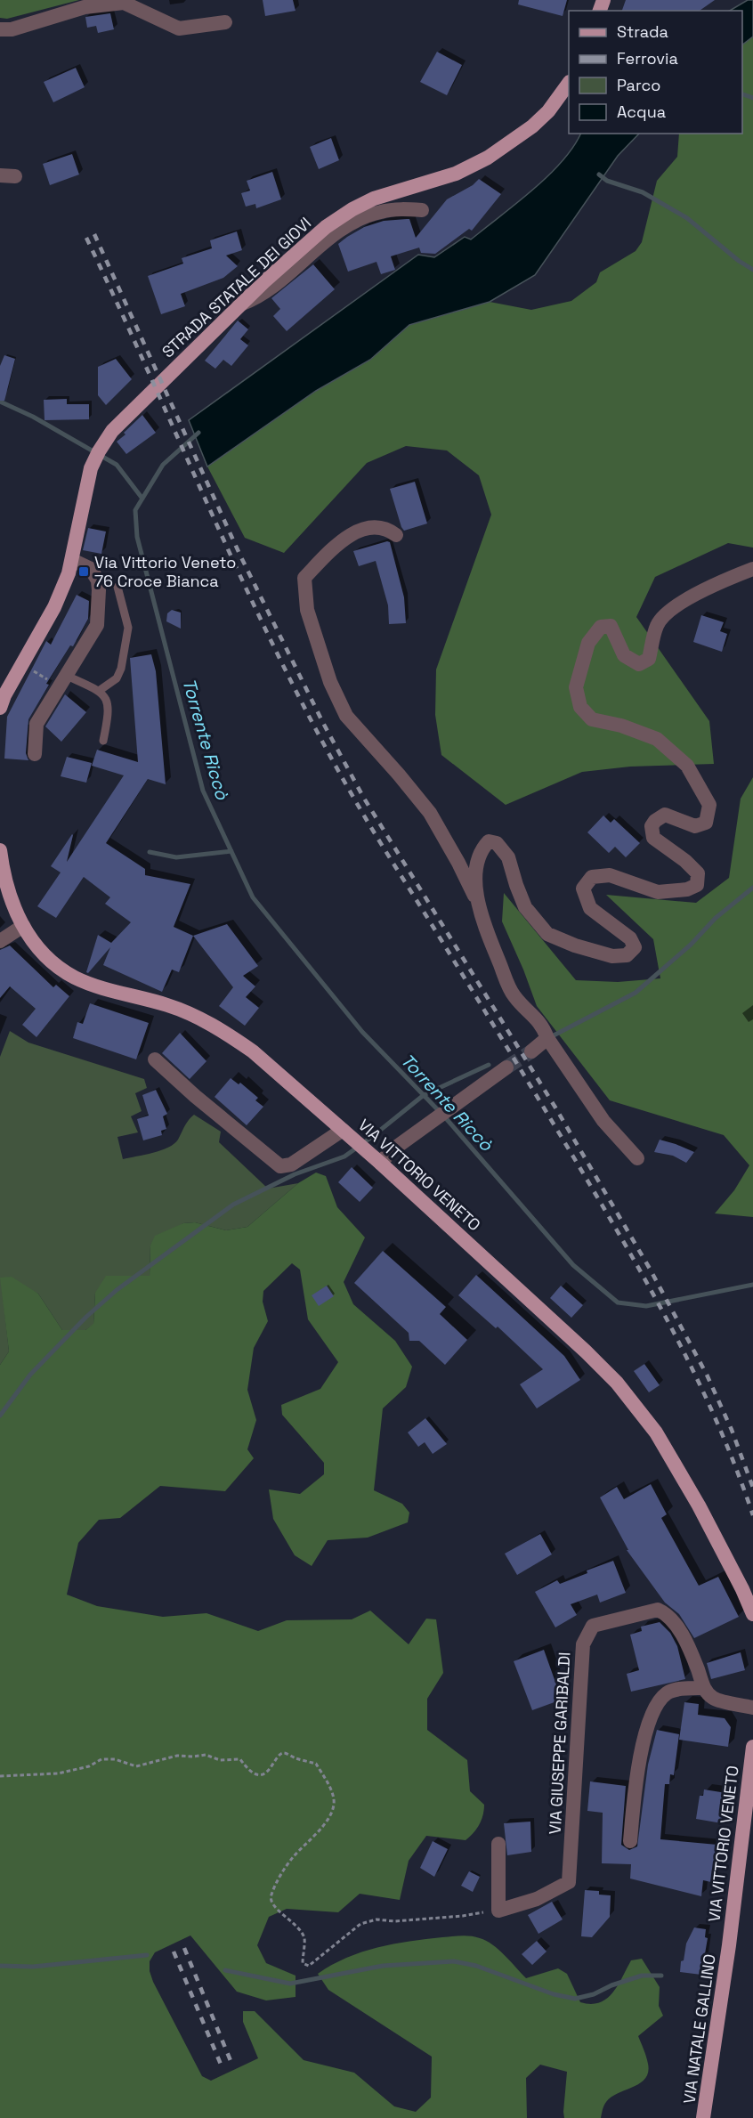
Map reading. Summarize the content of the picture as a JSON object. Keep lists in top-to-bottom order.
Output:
{
  "streets": {
    "main road": ["STRADA STATALE DEI GIOVI", "VIA VITTORIO VENETO", "VIA NATALE GALLINO"],
    "street": ["VIA GIUSEPPE GARIBALDI"]
  },
  "crossings": [
    ["VIA VITTORIO VENETO", "VIA NATALE GALLINO"]
  ],
  "water": ["Torrente Riccò"],
  "places": {
    "transit": ["Via Vittorio Veneto 76 Croce Bianca"]
  },
  "legend": [
    "Strada",
    "Ferrovia",
    "Parco",
    "Acqua"
  ]
}
